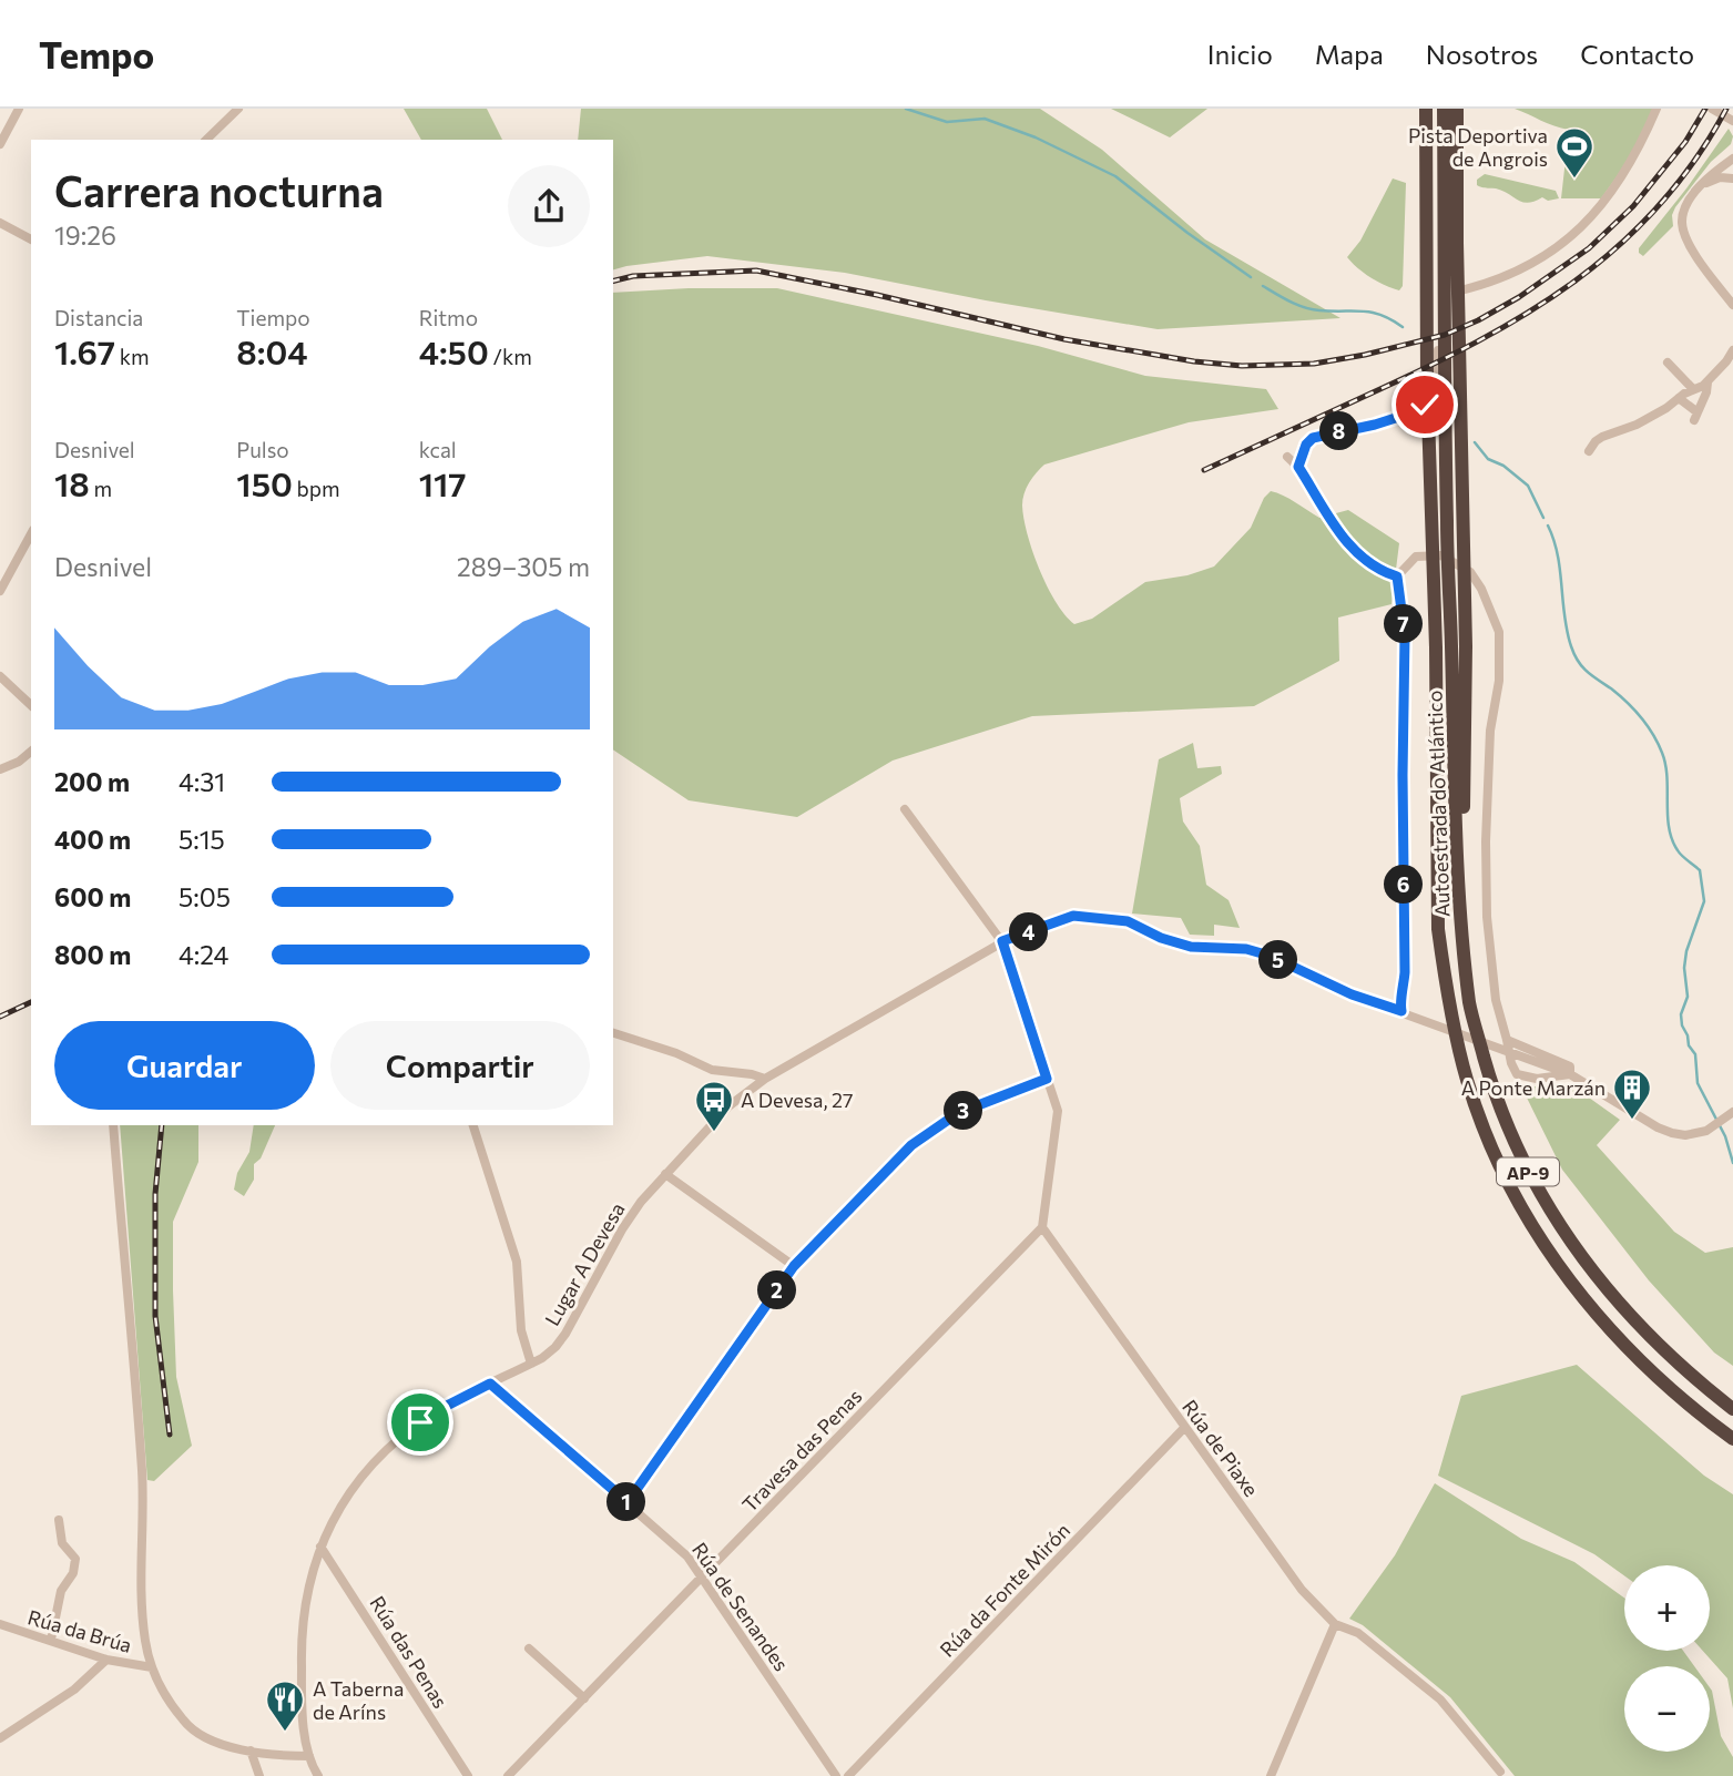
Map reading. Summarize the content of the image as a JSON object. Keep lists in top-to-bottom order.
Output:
{
  "streets": {
    "highway": ["Autoestrada do Atlántico", "AP-9"],
    "street": [
      "Lugar A Devesa",
      "Rúa de Piaxe",
      "Travesa das Penas",
      "Rúa da Fonte Mirón",
      "Rúa de Senandes",
      "Rúa da Brúa",
      "Rúa das Penas"
    ]
  },
  "crossings": [
    ["Lugar A Devesa", "Rúa de Senandes"],
    ["Lugar A Devesa", "Rúa das Penas"],
    ["Rúa de Piaxe", "Travesa das Penas"],
    ["Rúa de Piaxe", "Rúa da Fonte Mirón"],
    ["Travesa das Penas", "Rúa de Senandes"]
  ],
  "places": {
    "sports": ["Pista Deportiva de Angrois"],
    "building": ["A Ponte Marzán"],
    "bus stop": ["A Devesa, 27"],
    "restaurant": ["A Taberna de Aríns"]
  },
  "page": {
    "header": "Tempo",
    "nav": [
      "Inicio",
      "Mapa",
      "Nosotros",
      "Contacto"
    ],
    "heading": ["Carrera nocturna", "19:26"],
    "stats": [
      ["Distancia", "1.67 km"],
      ["Tiempo", "8:04"],
      ["Ritmo", "4:50 /km"],
      ["Desnivel", "18 m"],
      ["Pulso", "150 bpm"],
      ["kcal", "117"]
    ],
    "pins": [
      "8",
      "7",
      "6",
      "4",
      "5",
      "3",
      "2",
      "1"
    ],
    "chart": ["Desnivel", "289–305 m"],
    "list": [
      {
        "name": "200 m",
        "note": "4:31"
      },
      {
        "name": "400 m",
        "note": "5:15"
      },
      {
        "name": "600 m",
        "note": "5:05"
      },
      {
        "name": "800 m",
        "note": "4:24"
      }
    ],
    "buttons": ["Guardar", "Compartir"],
    "map_buttons": ["+", "−"]
  }
}
